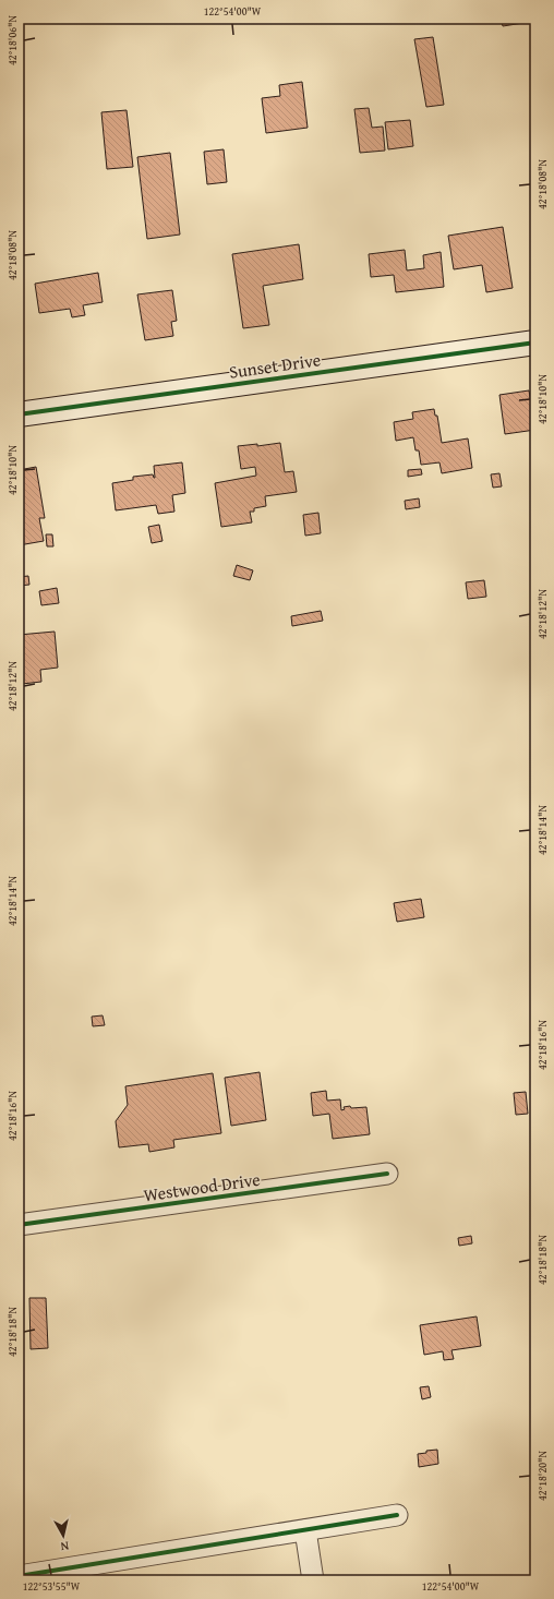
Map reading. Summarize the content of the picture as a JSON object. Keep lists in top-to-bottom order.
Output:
{
  "streets": {
    "street": ["Sunset Drive", "Westwood Drive"]
  },
  "north": "bottom",
  "coordinates": [
    "122°54'00\"W",
    "42°18'06\"N",
    "42°18'08\"N",
    "42°18'10\"N",
    "42°18'12\"N",
    "42°18'14\"N",
    "42°18'16\"N",
    "42°18'18\"N",
    "42°18'20\"N",
    "122°53'55\"W"
  ]
}
